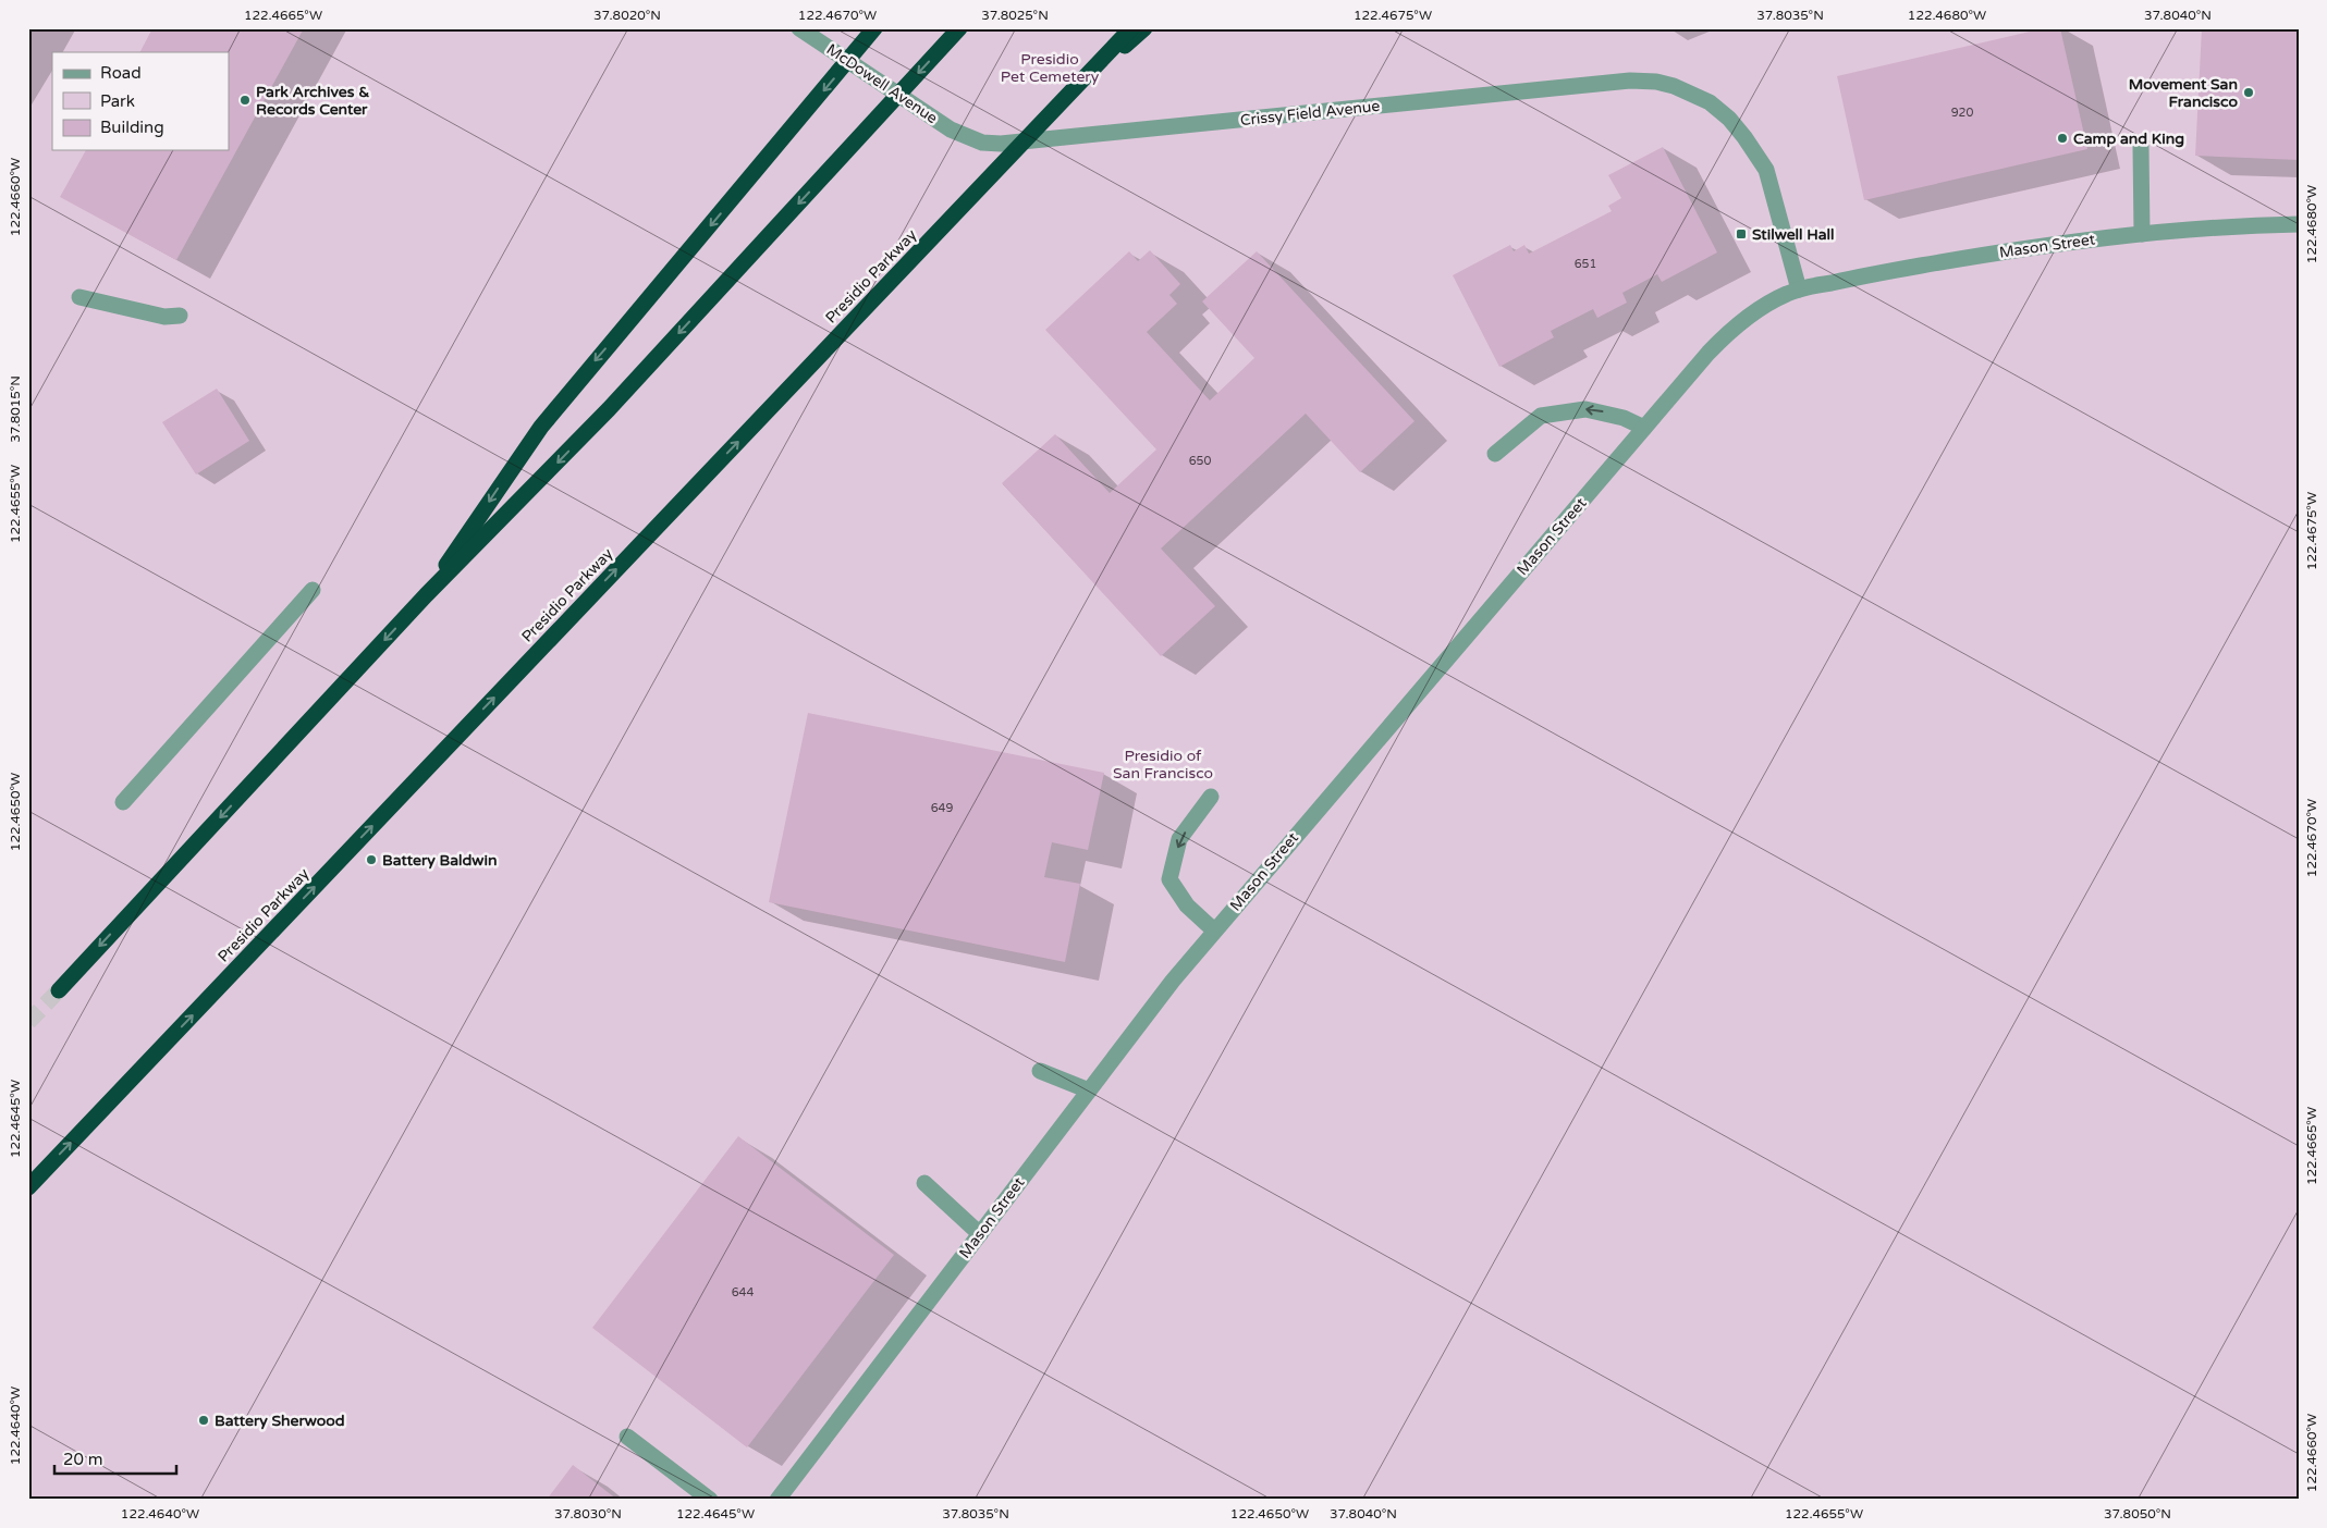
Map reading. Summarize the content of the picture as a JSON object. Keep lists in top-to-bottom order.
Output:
{
  "streets": {
    "highway": ["Presidio Parkway"],
    "street": ["McDowell Avenue", "Crissy Field Avenue", "Mason Street"]
  },
  "crossings": [
    ["McDowell Avenue", "Crissy Field Avenue"],
    ["Crissy Field Avenue", "Mason Street"]
  ],
  "parks": ["Presidio Pet Cemetery", "Presidio of San Francisco"],
  "places": {
    "other": [
      "Movement San Francisco",
      "Park Archives & Records Center",
      "Camp and King",
      "Battery Baldwin",
      "Battery Sherwood"
    ],
    "transit": ["Stilwell Hall"]
  },
  "house_numbers": [
    "920",
    "651",
    "650",
    "649",
    "644"
  ],
  "legend": ["Road", "Park", "Building"],
  "scale_bar": "20 m",
  "coordinates": [
    "122.4665°W",
    "37.8020°N",
    "122.4670°W",
    "37.8025°N",
    "122.4675°W",
    "37.8035°N",
    "122.4680°W",
    "37.8040°N",
    "122.4660°W",
    "37.8015°N",
    "122.4655°W",
    "122.4650°W",
    "122.4645°W",
    "122.4640°W",
    "37.8030°N",
    "37.8050°N"
  ]
}
